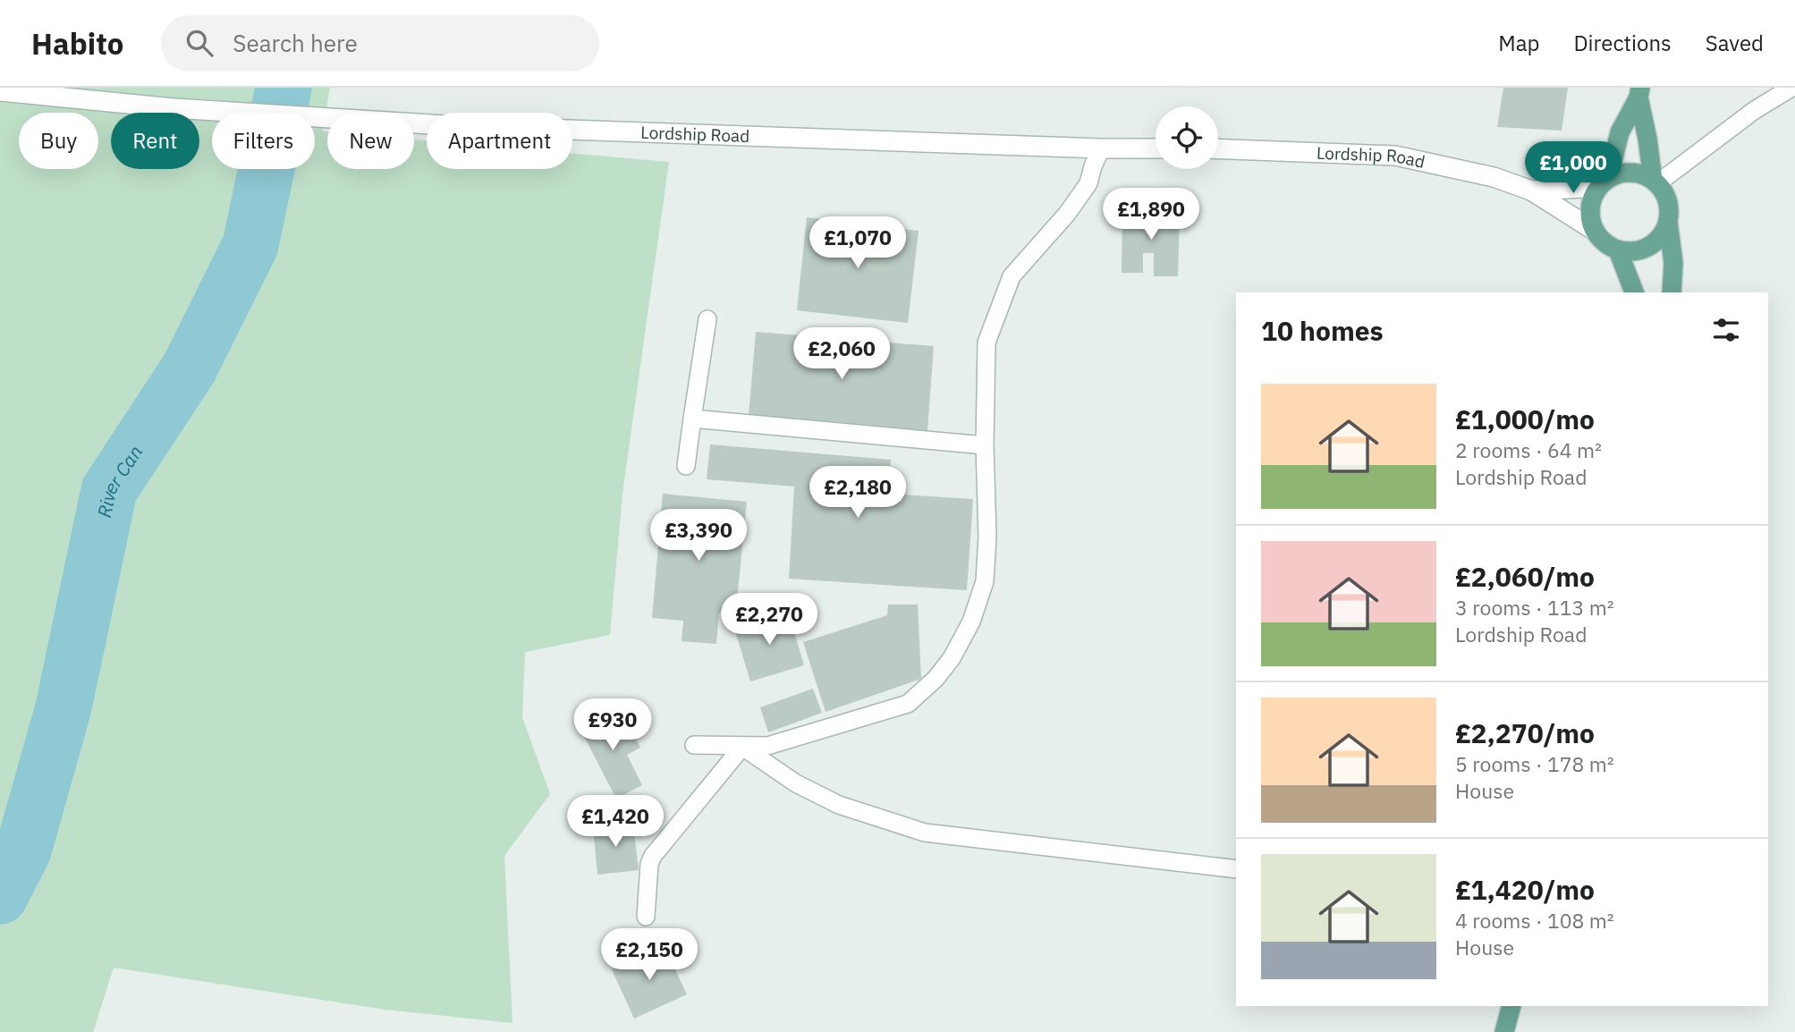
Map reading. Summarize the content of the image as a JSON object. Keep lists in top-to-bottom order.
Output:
{
  "streets": {
    "street": ["Lordship Road"]
  },
  "water": ["River Can"],
  "page": {
    "header": "Habito",
    "search": "Search here",
    "nav": ["Map", "Directions", "Saved"],
    "chip": [
      "Buy",
      "Rent",
      "Filters",
      "New",
      "Apartment"
    ],
    "price": [
      "£1,000",
      "£1,890",
      "£1,070",
      "£2,060",
      "£2,180",
      "£3,390",
      "£2,270",
      "£930",
      "£1,420",
      "£2,150"
    ],
    "heading": "10 homes",
    "list": [
      {
        "name": "£1,000/mo",
        "note": "2 rooms · 64 m² · Lordship Road"
      },
      {
        "name": "£2,060/mo",
        "note": "3 rooms · 113 m² · Lordship Road"
      },
      {
        "name": "£2,270/mo",
        "note": "5 rooms · 178 m² · House"
      },
      {
        "name": "£1,420/mo",
        "note": "4 rooms · 108 m² · House"
      }
    ]
  }
}
